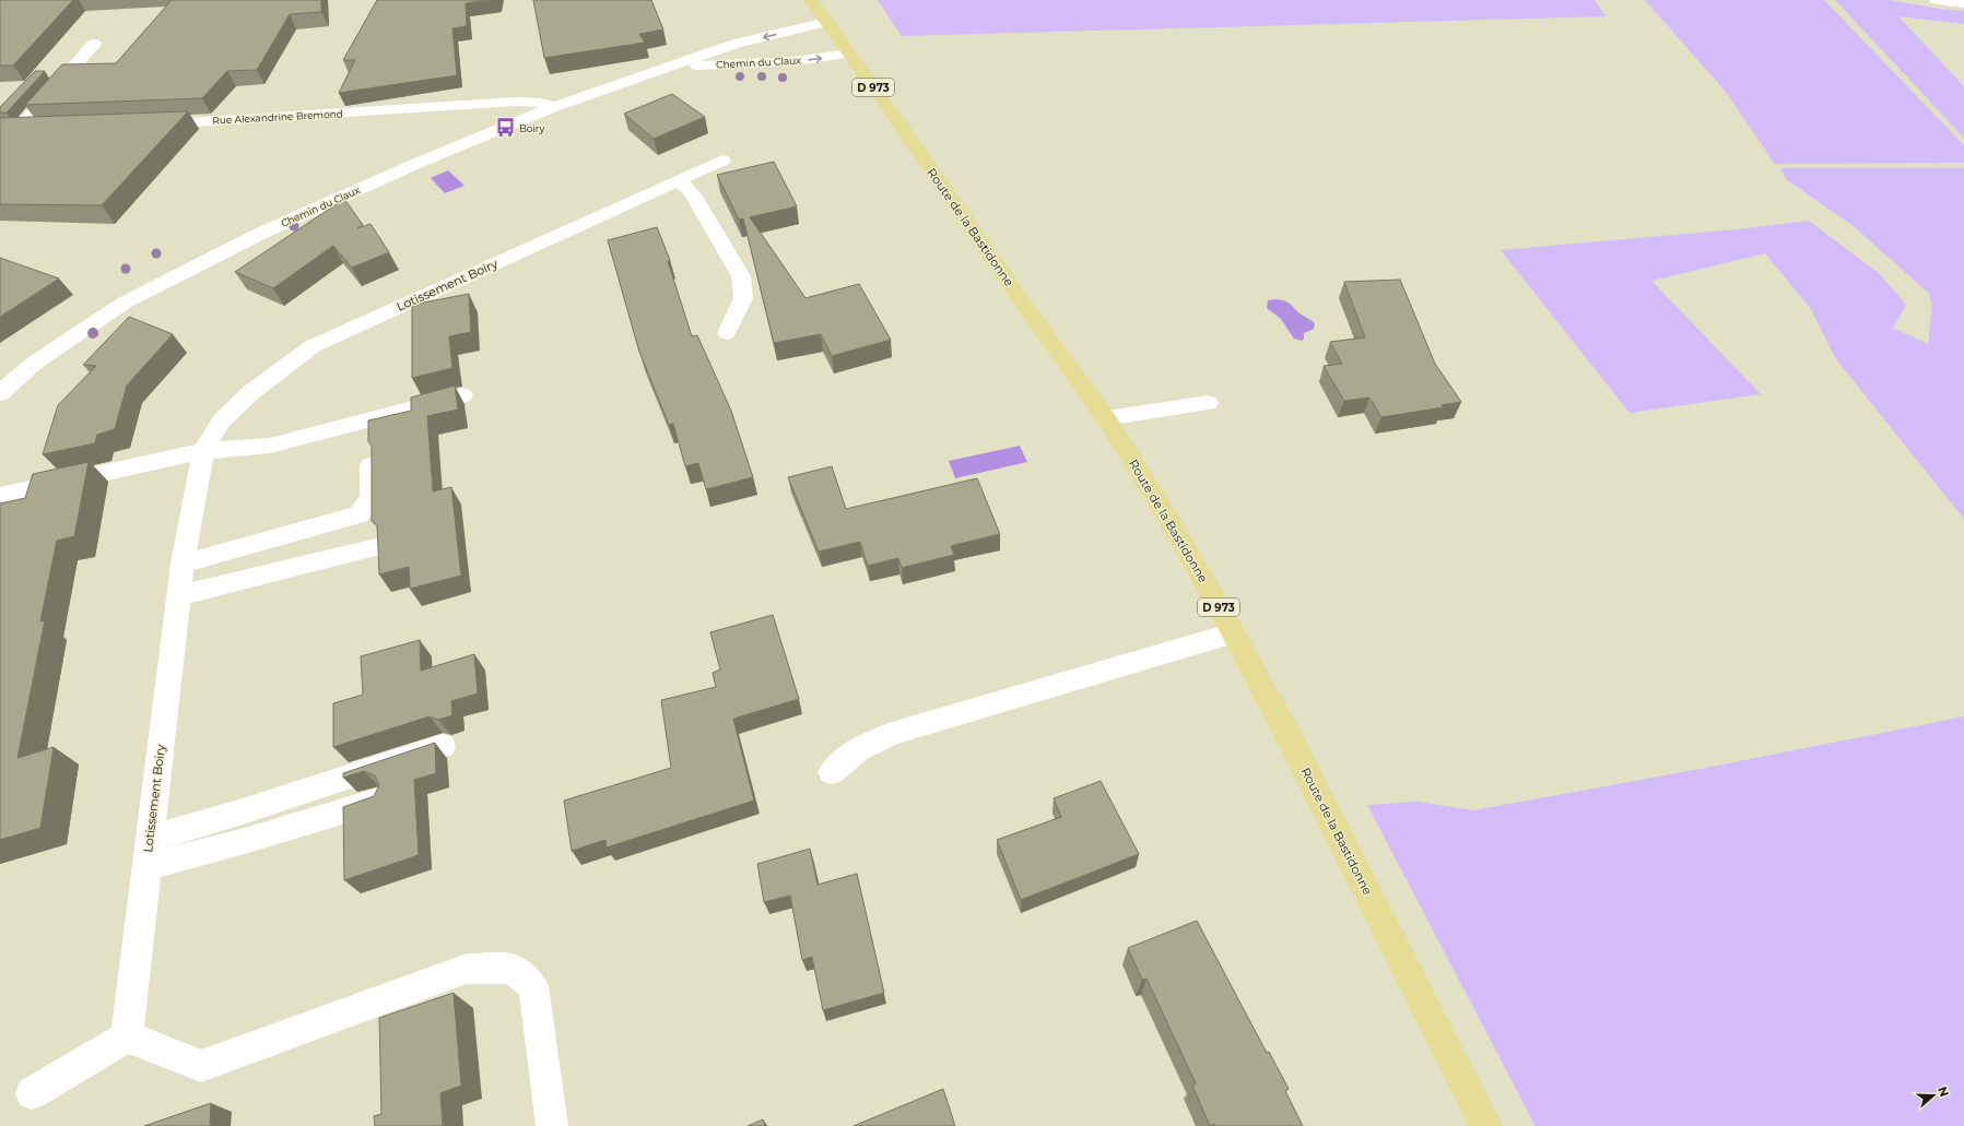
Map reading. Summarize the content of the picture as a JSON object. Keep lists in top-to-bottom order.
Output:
{
  "streets": {
    "main road": ["D 973", "Route de la Bastidonne"],
    "street": ["Chemin du Claux", "Rue Alexandrine Bremond", "Lotissement Boiry"]
  },
  "crossings": [
    ["Chemin du Claux", "Rue Alexandrine Bremond"],
    ["Chemin du Claux", "Route de la Bastidonne"]
  ],
  "places": {
    "bus stop": ["Boiry"]
  },
  "north": "right"
}
